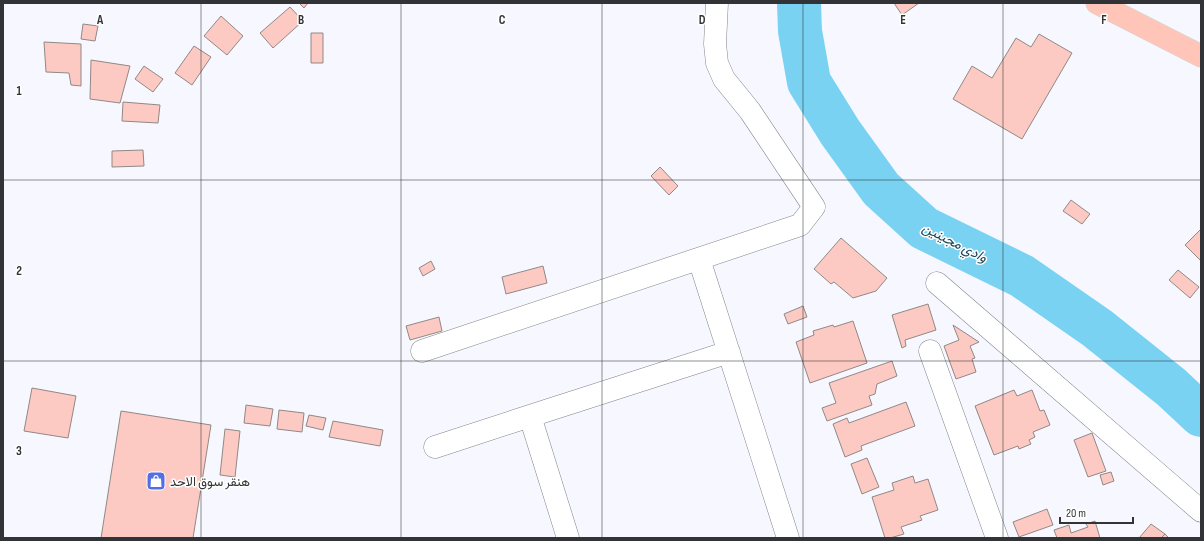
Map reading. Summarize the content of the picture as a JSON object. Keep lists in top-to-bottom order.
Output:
{
  "water": ["وادي مجينين"],
  "places": {
    "shop": ["هنقر سوق الاحد"]
  },
  "scale_bar": "20 m",
  "grid": {
    "columns": [
      "A",
      "B",
      "C",
      "D",
      "E",
      "F"
    ],
    "rows": ["1", "2", "3"]
  }
}
